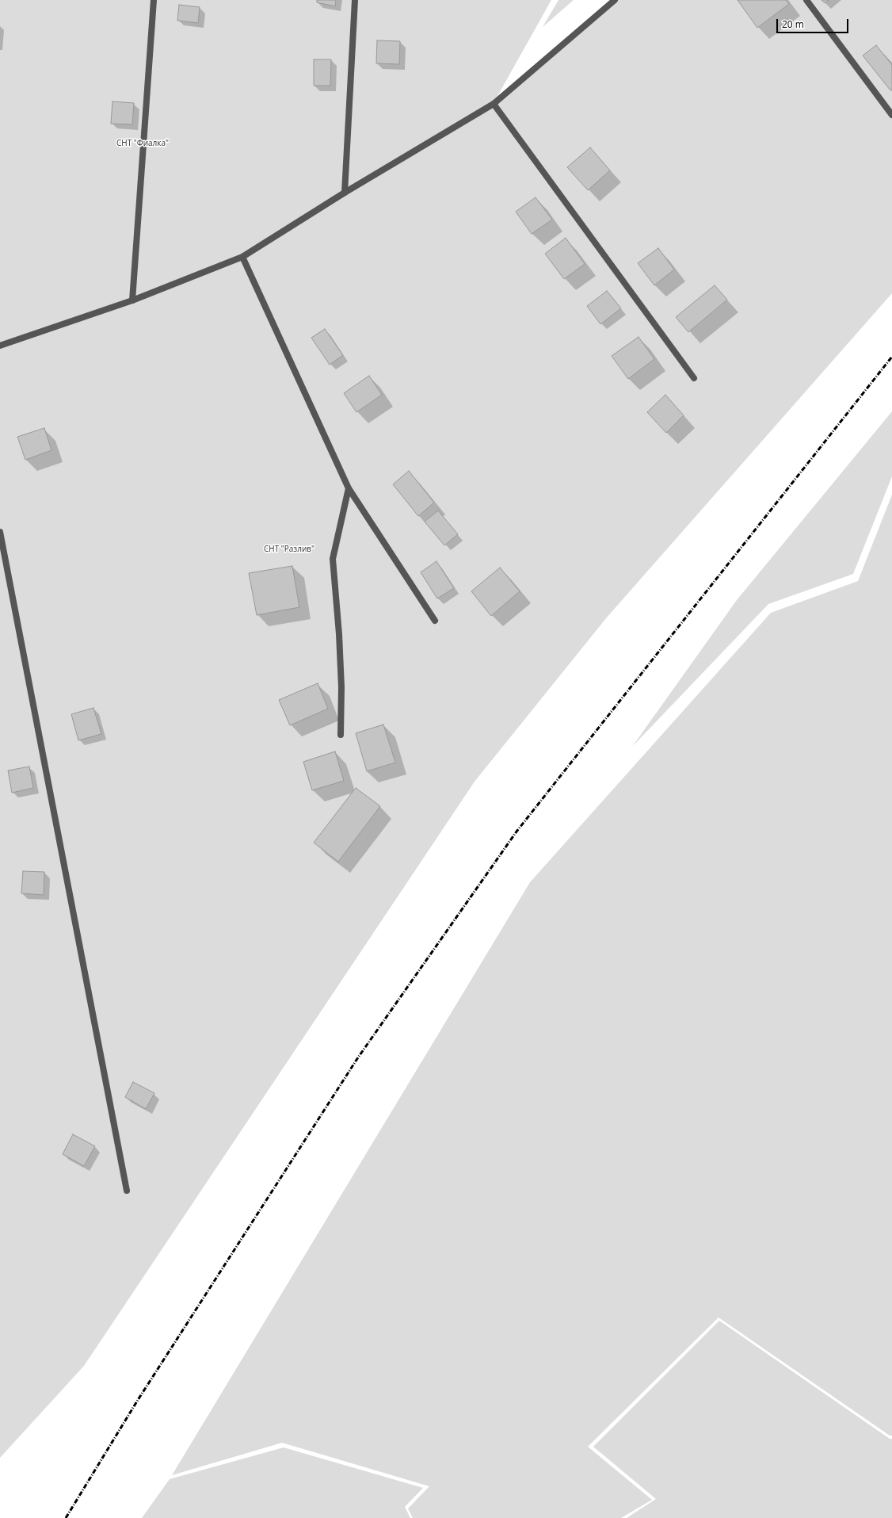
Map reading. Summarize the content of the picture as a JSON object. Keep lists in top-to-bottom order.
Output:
{
  "parks": ["СНТ \"Фиалка\"", "СНТ \"Разлив\""],
  "scale_bar": "20 m"
}
